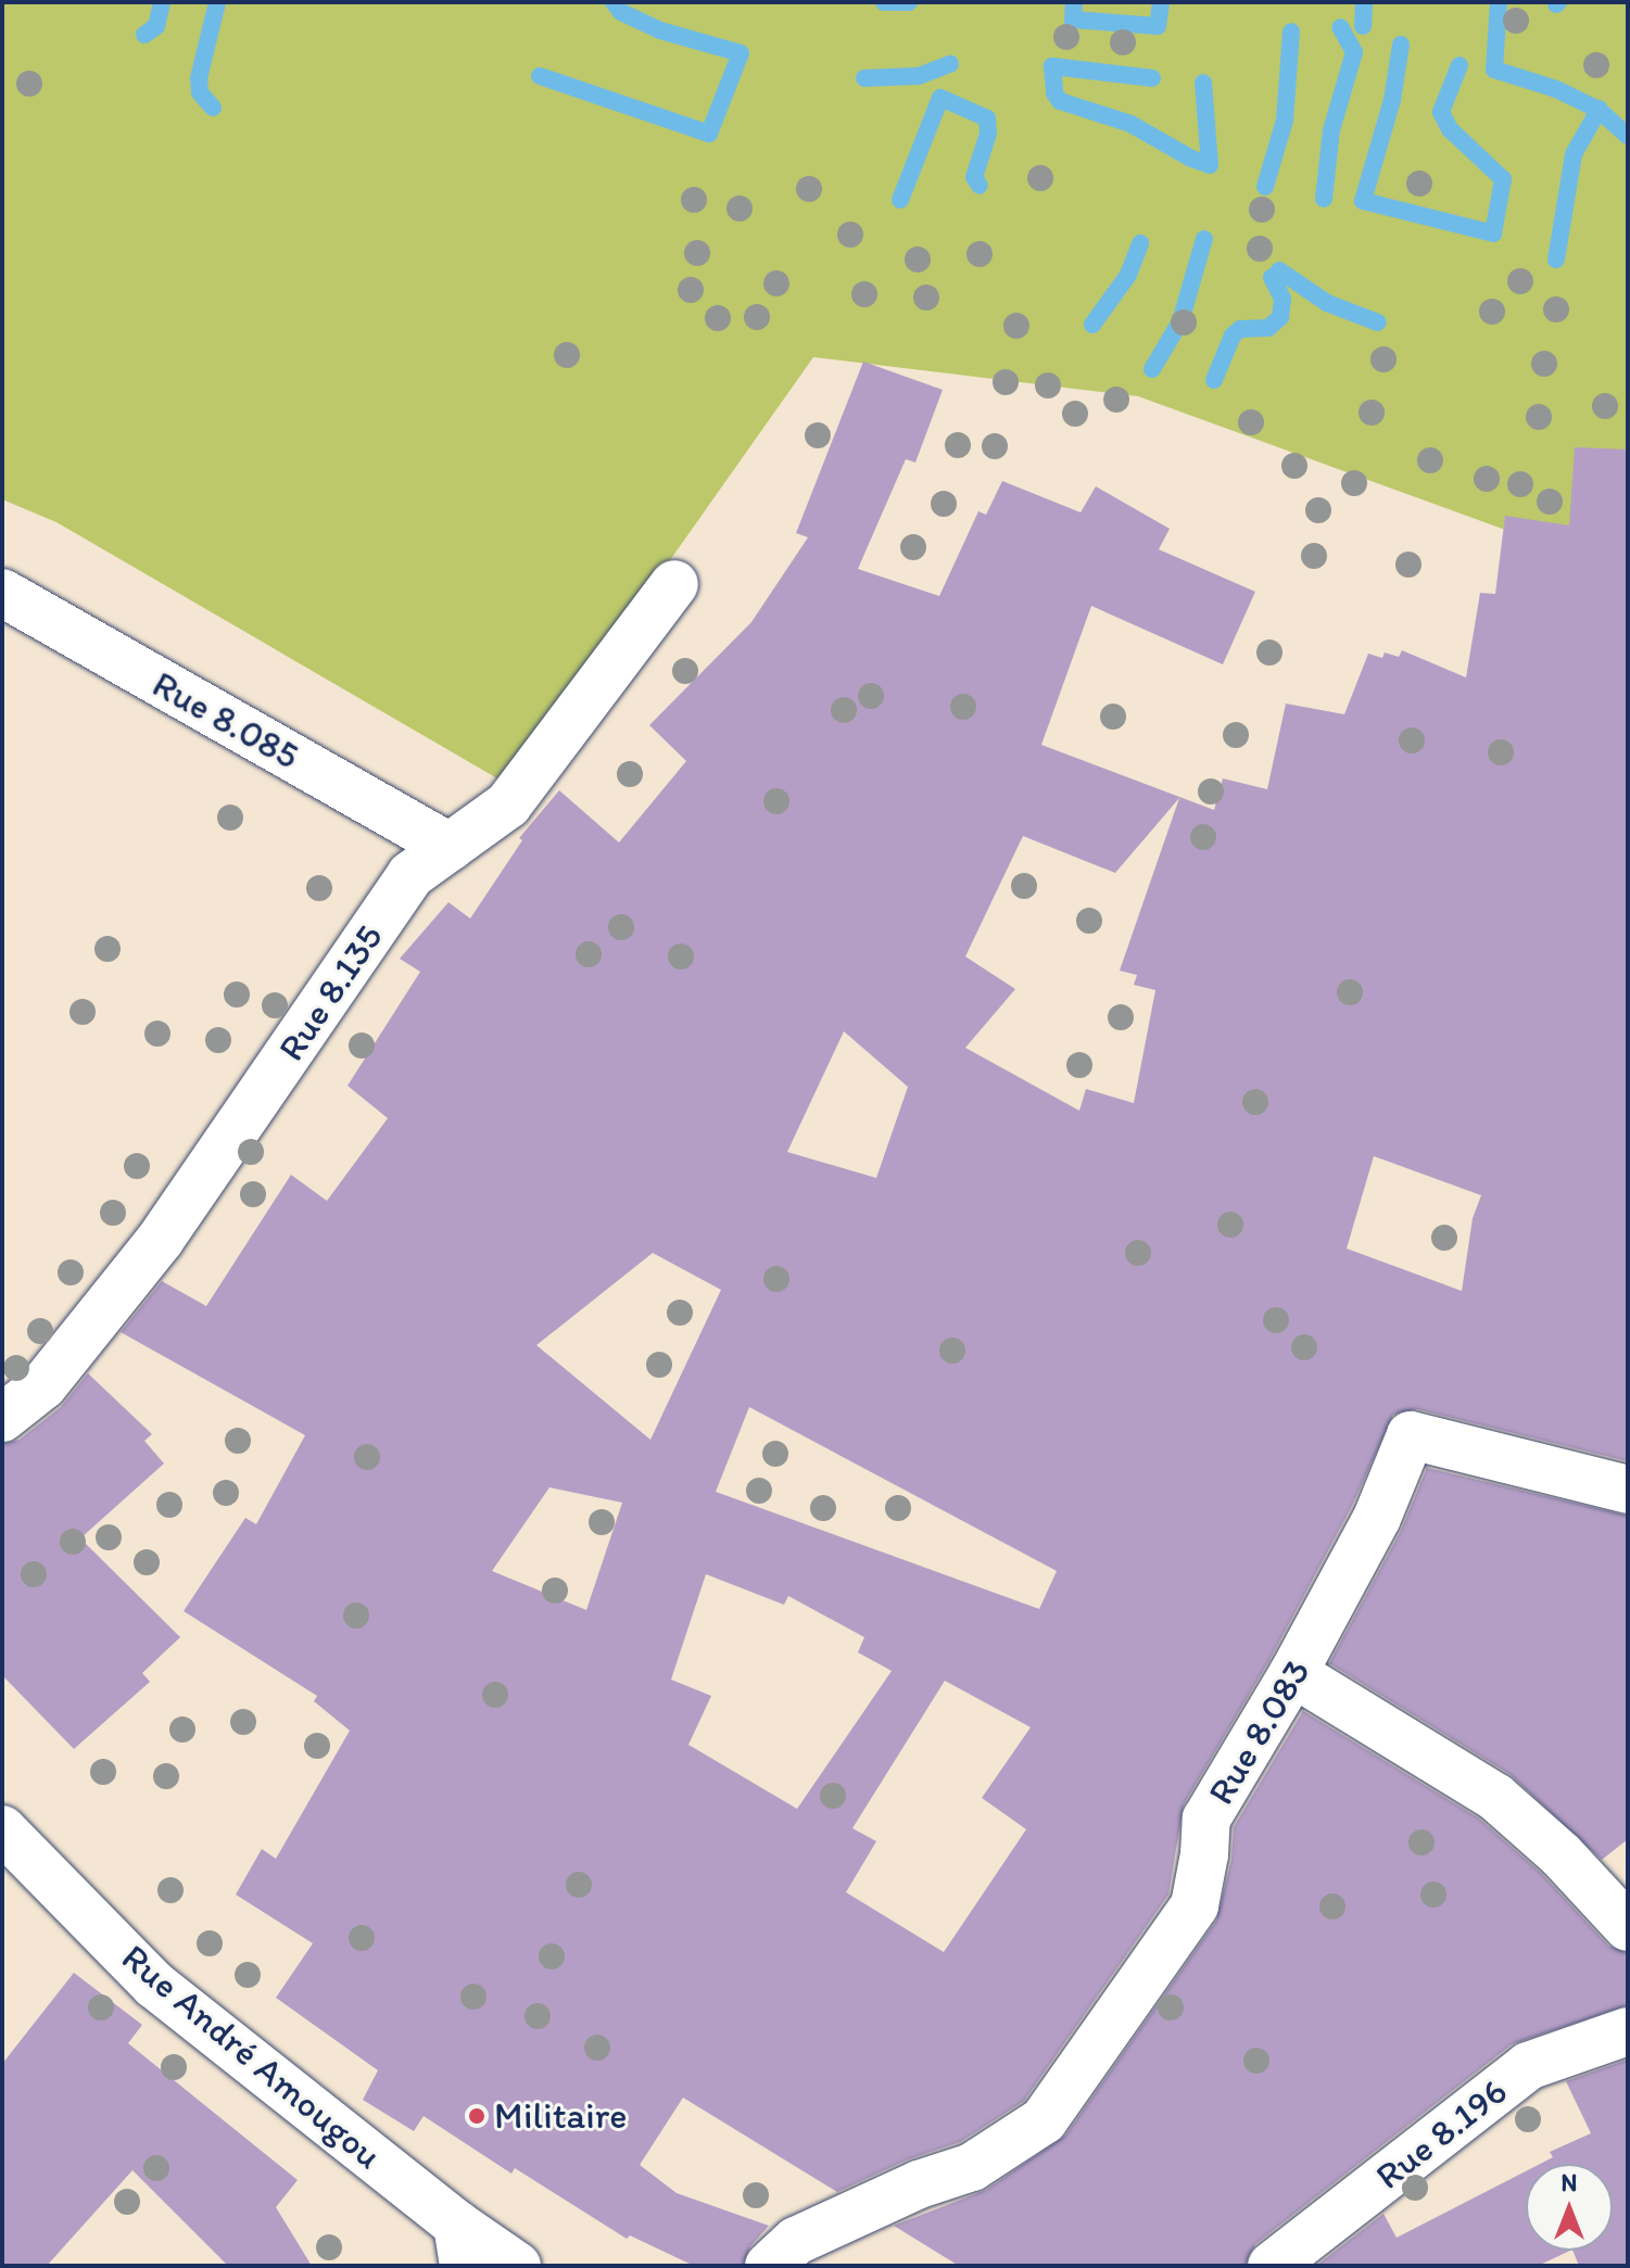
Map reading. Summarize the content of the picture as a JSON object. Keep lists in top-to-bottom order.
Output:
{
  "streets": {
    "street": [
      "Rue 8.085",
      "Rue 8.135",
      "Rue 8.083",
      "Rue André Amougou",
      "Rue 8.196"
    ]
  },
  "crossings": [
    ["Rue 8.085", "Rue 8.135"]
  ],
  "places": ["Militaire"],
  "north": "top"
}
